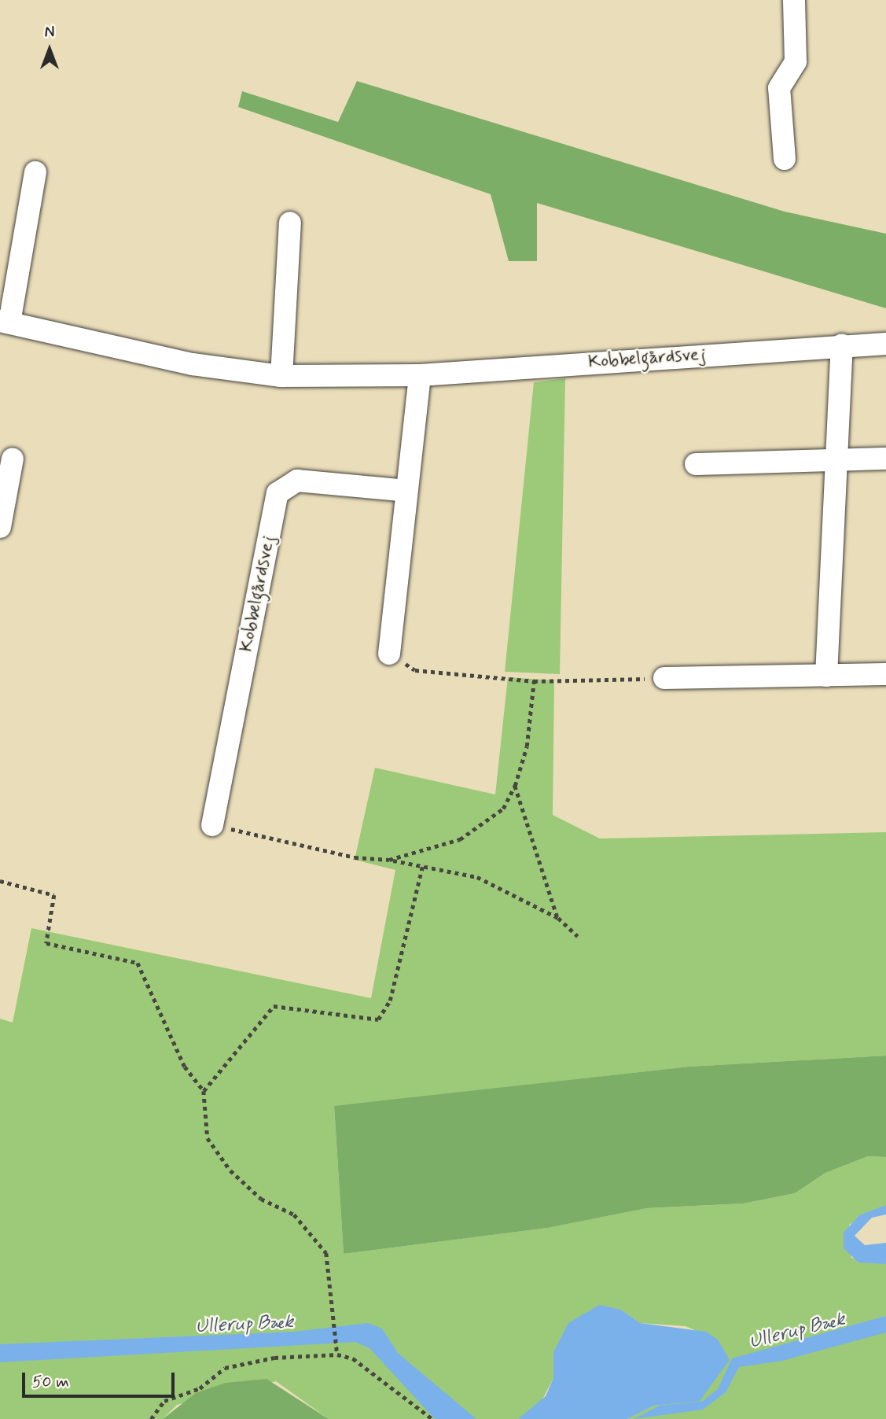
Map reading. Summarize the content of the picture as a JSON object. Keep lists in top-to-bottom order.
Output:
{
  "streets": {
    "street": ["Kobbelgårdsvej"]
  },
  "water": ["Ullerup Bæk"],
  "scale_bar": "50 m",
  "north": "top"
}
